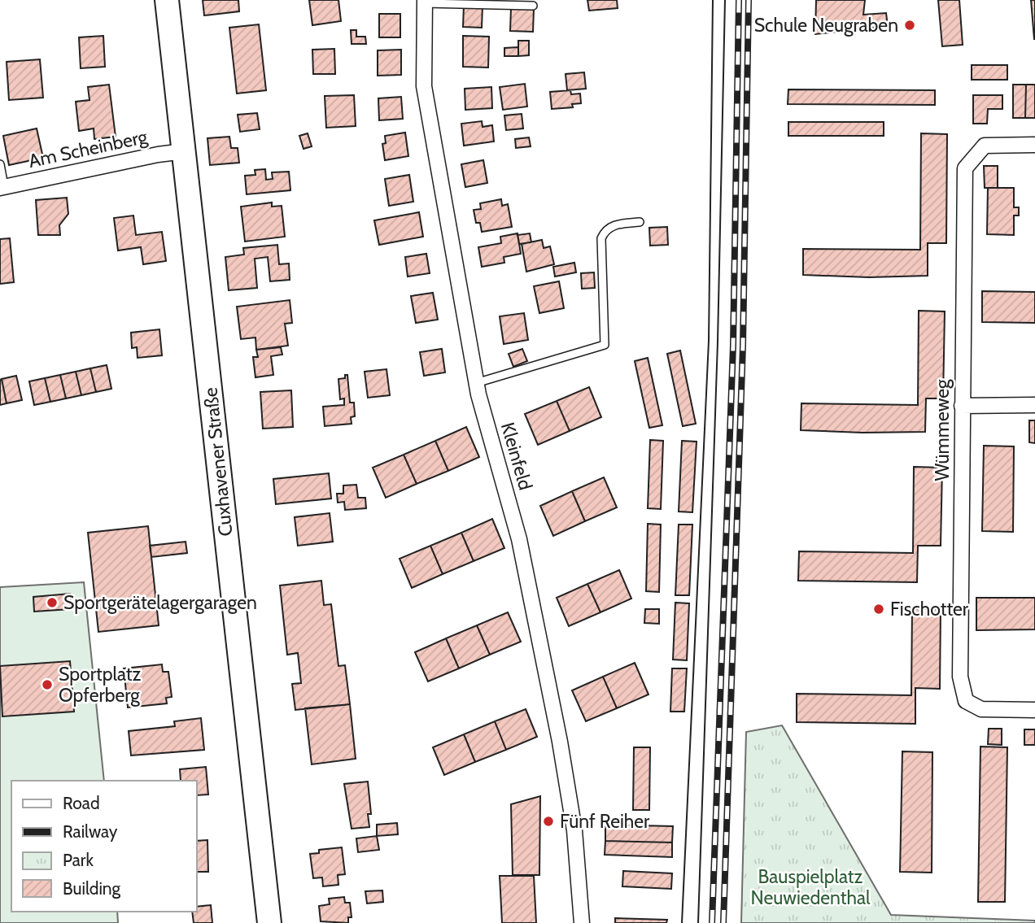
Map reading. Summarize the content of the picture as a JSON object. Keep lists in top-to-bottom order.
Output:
{
  "streets": {
    "main road": ["Cuxhavener Straße"],
    "street": ["Am Scheinberg", "Wümmeweg", "Kleinfeld"]
  },
  "crossings": [
    ["Am Scheinberg", "Cuxhavener Straße"]
  ],
  "parks": ["Bauspielplatz Neuwiedenthal"],
  "places": [
    "Schule Neugraben",
    "Sportgerätelagergaragen",
    "Fischotter",
    "Sportplatz Opferberg",
    "Fünf Reiher"
  ],
  "legend": [
    "Road",
    "Railway",
    "Park",
    "Building"
  ]
}
